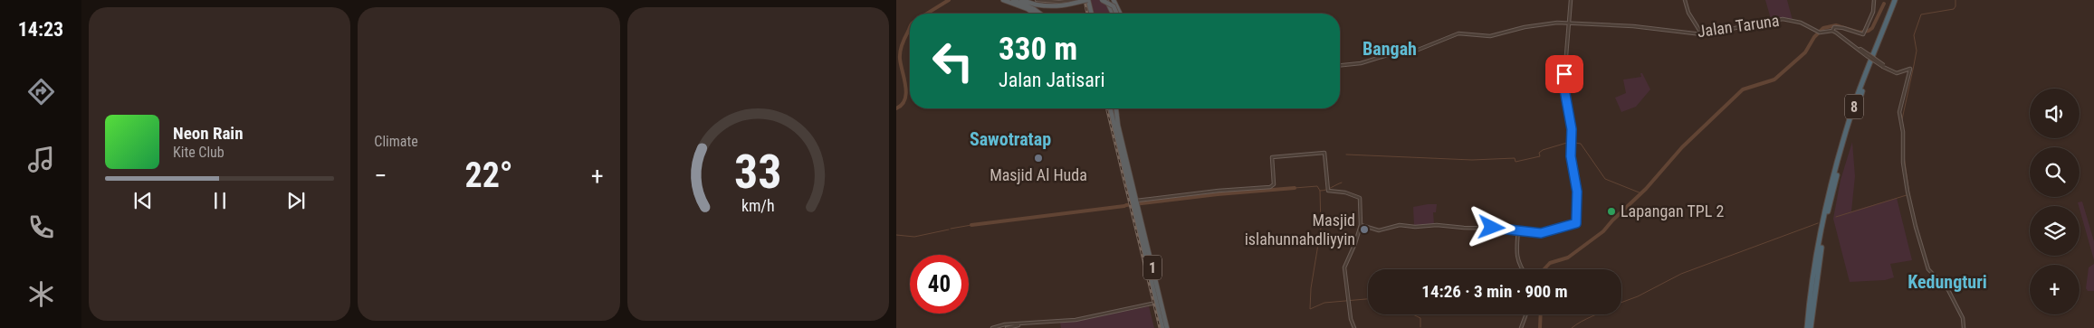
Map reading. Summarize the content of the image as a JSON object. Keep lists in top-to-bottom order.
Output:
{
  "streets": {
    "highway": ["8", "1"],
    "street": ["Jalan Taruna"]
  },
  "districts": ["Bangah", "Sawotratap", "Kedungturi"],
  "places": ["Masjid Al Huda", "Lapangan TPL 2", "Masjid islahunnahdliyyin"],
  "page": {
    "tabs": "14:23",
    "tile": "Climate",
    "turn": ["330 m", "Jalan Jatisari"],
    "map_buttons": "+",
    "song": ["Neon Rain", "Kite Club"],
    "heat": ["−", "22°", "+"],
    "limit": "40",
    "trip": "14:26 · 3 min · 900 m",
    "gauge": ["33", "km/h"]
  }
}
